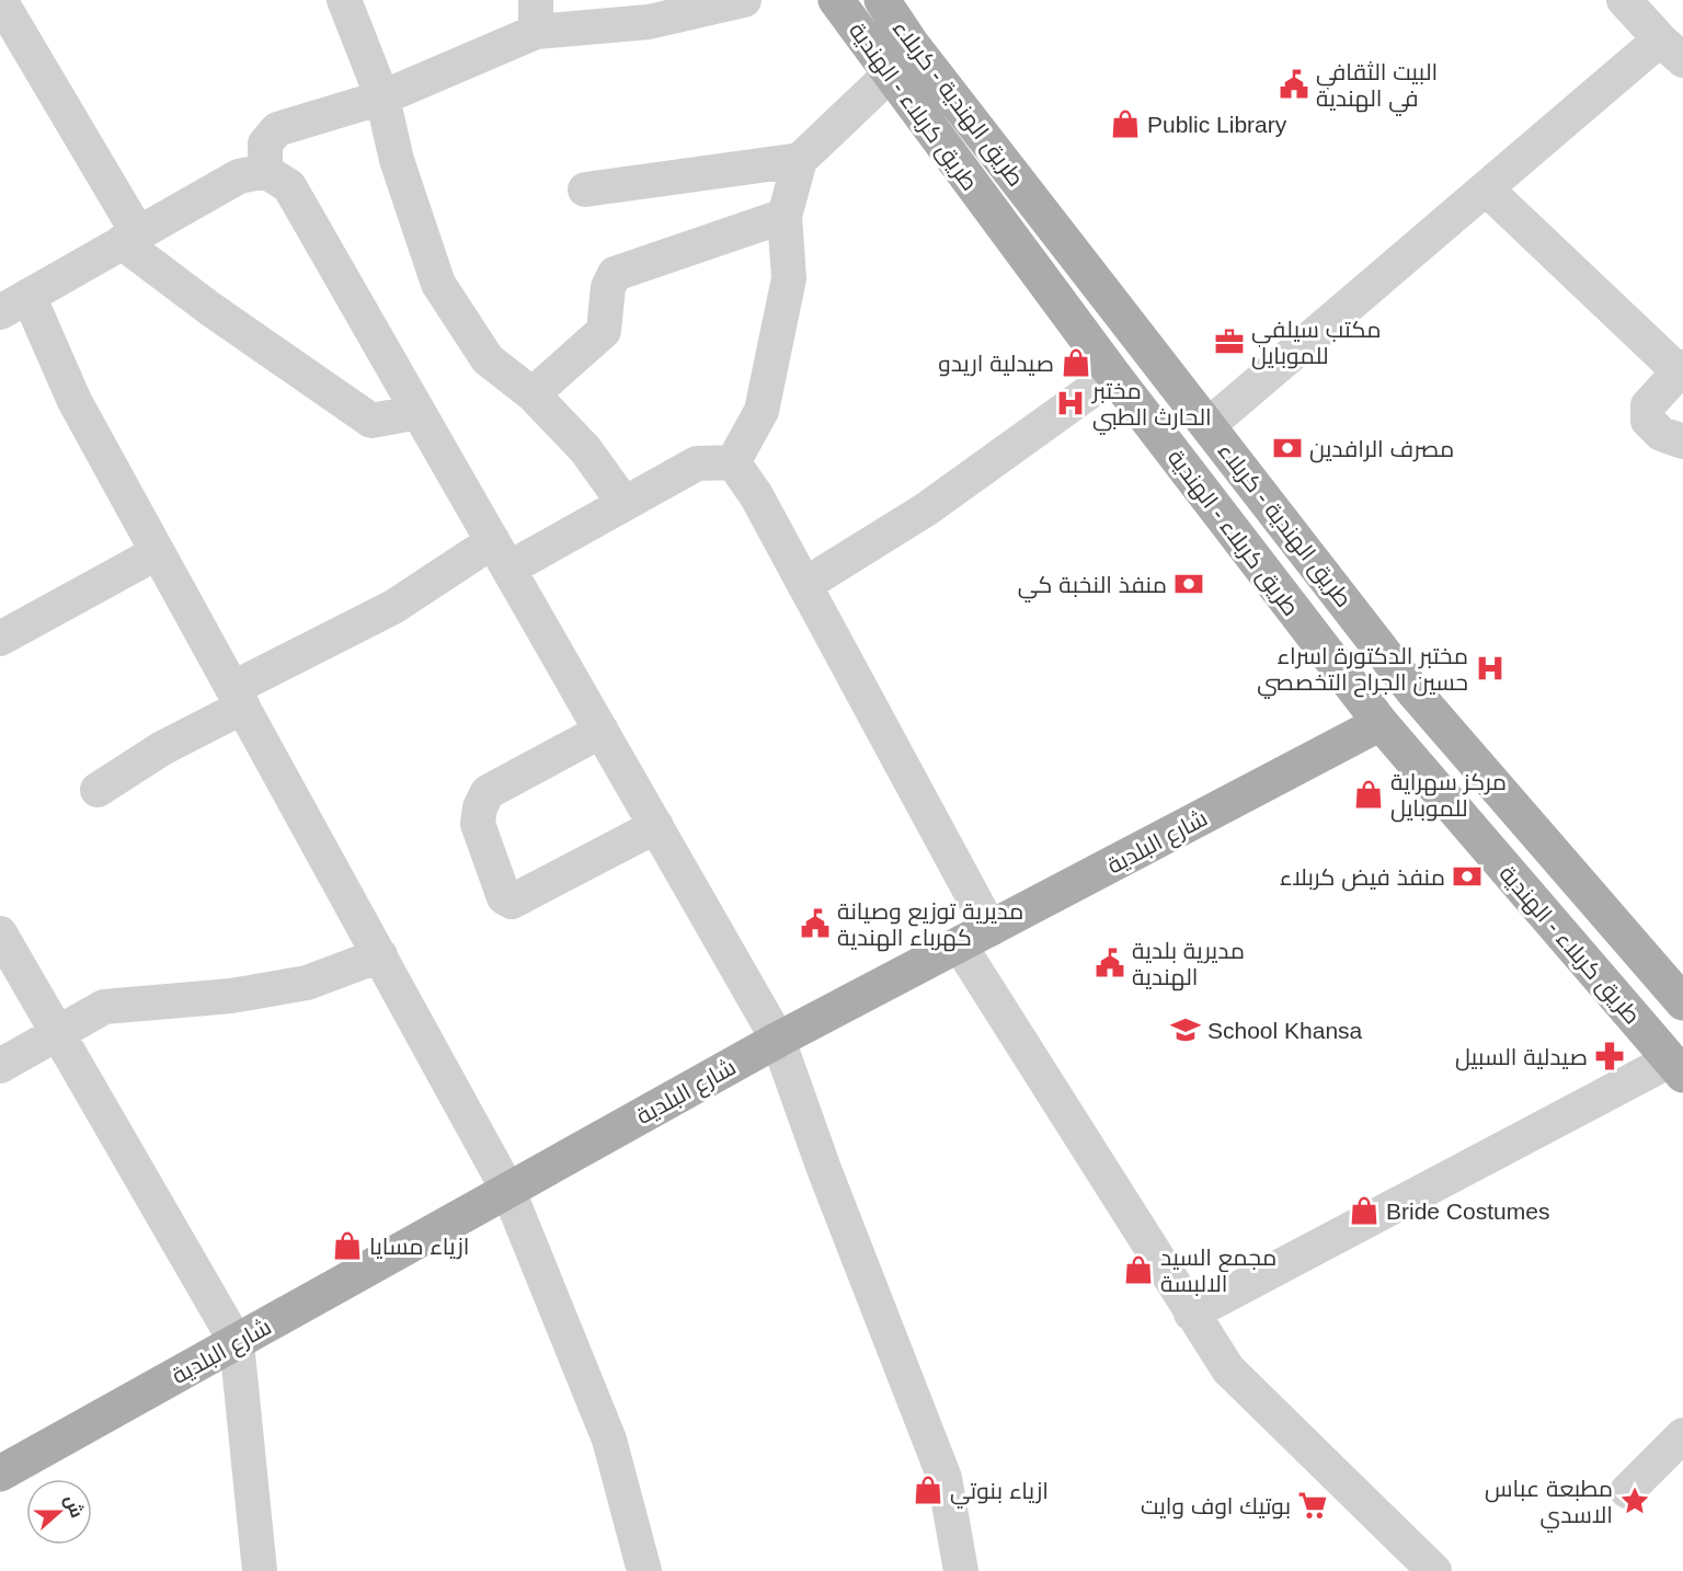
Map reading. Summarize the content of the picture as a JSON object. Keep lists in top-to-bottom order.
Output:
{
  "streets": {
    "main road": ["طريق الهندية - كربلاء", "طريق كربلاء - الهندية", "شارع البلدية"]
  },
  "crossings": [
    ["طريق كربلاء - الهندية", "شارع البلدية"]
  ],
  "places": {
    "public building": ["البيت الثقافي في الهندية", "مديرية توزيع وصيانة كهرباء الهندية", "مديرية بلدية الهندية"],
    "shop": [
      "Public Library",
      "صيدلية اريدو",
      "مركز سهراية للموبايل",
      "Bride Costumes",
      "ازياء مسايا",
      "مجمع السيد الالبسة",
      "ازياء بنوتي"
    ],
    "office": ["مكتب سيلفي للموبايل"],
    "hospital": ["مختبر الحارث الطبي", "مختبر الدكتورة اسراء حسين الجراح التخصصي"],
    "bank": ["مصرف الرافدين", "منفذ النخبة كي", "منفذ فيض كربلاء"],
    "school or university": ["School Khansa"],
    "pharmacy": ["صيدلية السبيل"],
    "place": ["مطبعة عباس الاسدي"],
    "supermarket": ["بوتيك اوف وايت"]
  },
  "north": "right"
}
